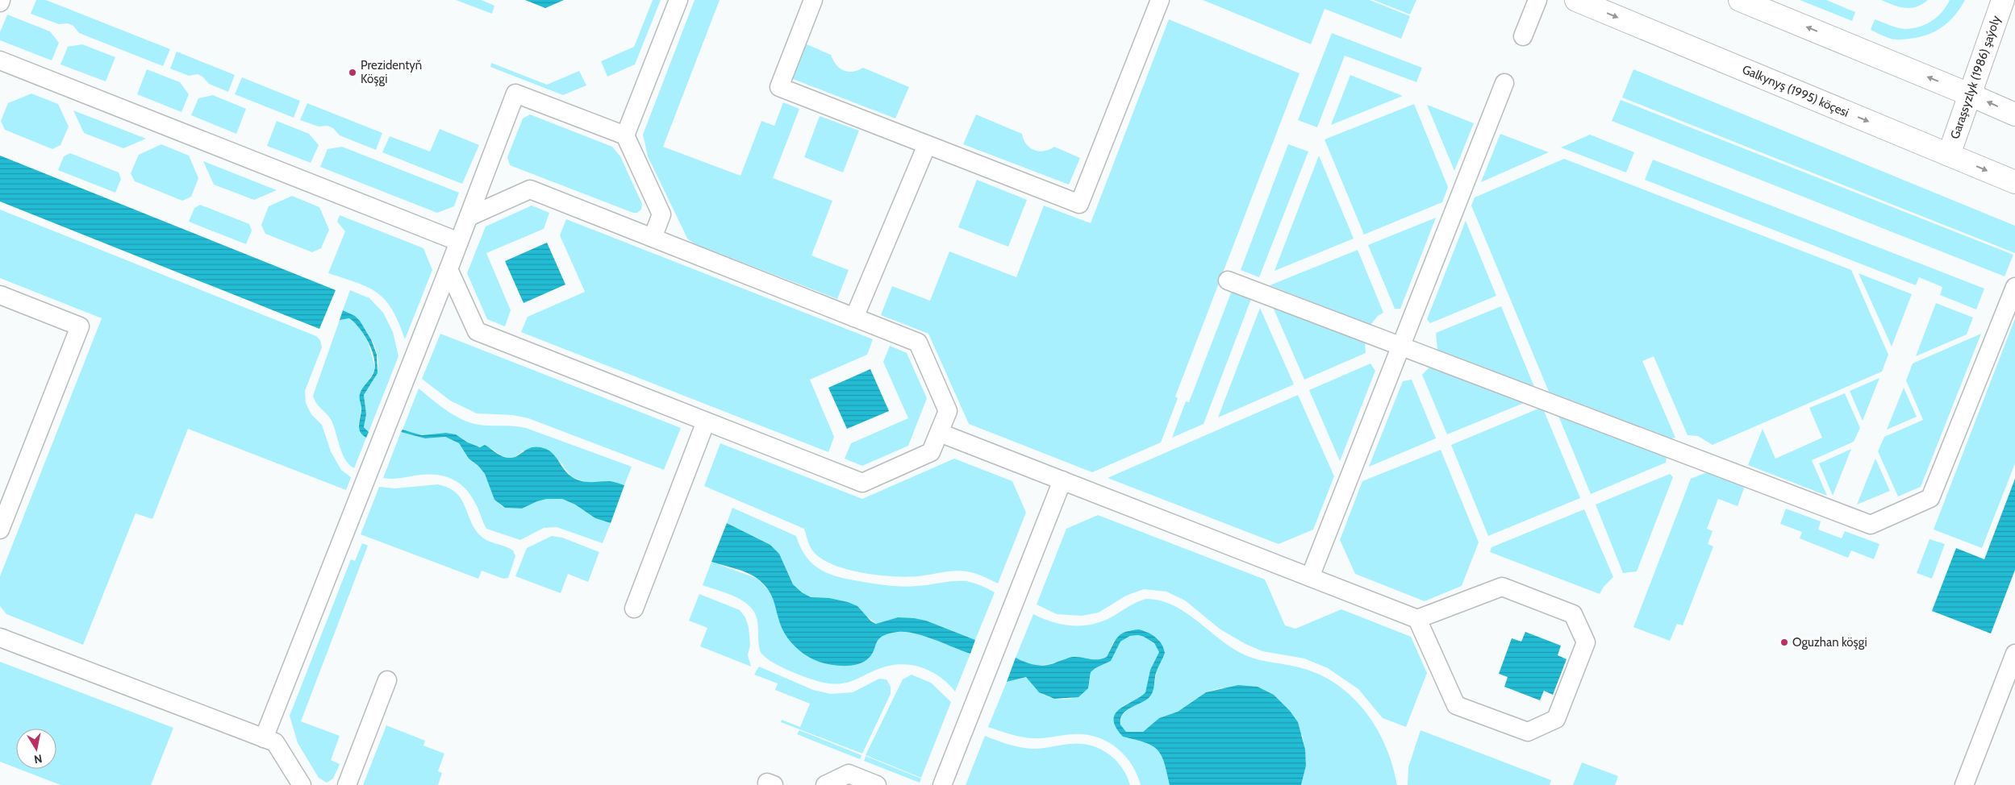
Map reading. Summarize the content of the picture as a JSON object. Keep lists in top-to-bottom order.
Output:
{
  "streets": {
    "street": ["Garaşsyzlyk (1986) şaýoly", "Galkynyş (1995) köçesi"]
  },
  "crossings": [
    ["Garaşsyzlyk (1986) şaýoly", "Galkynyş (1995) köçesi"]
  ],
  "places": ["Prezidentyň Köşgi", "Oguzhan köşgi"],
  "north": "bottom"
}
